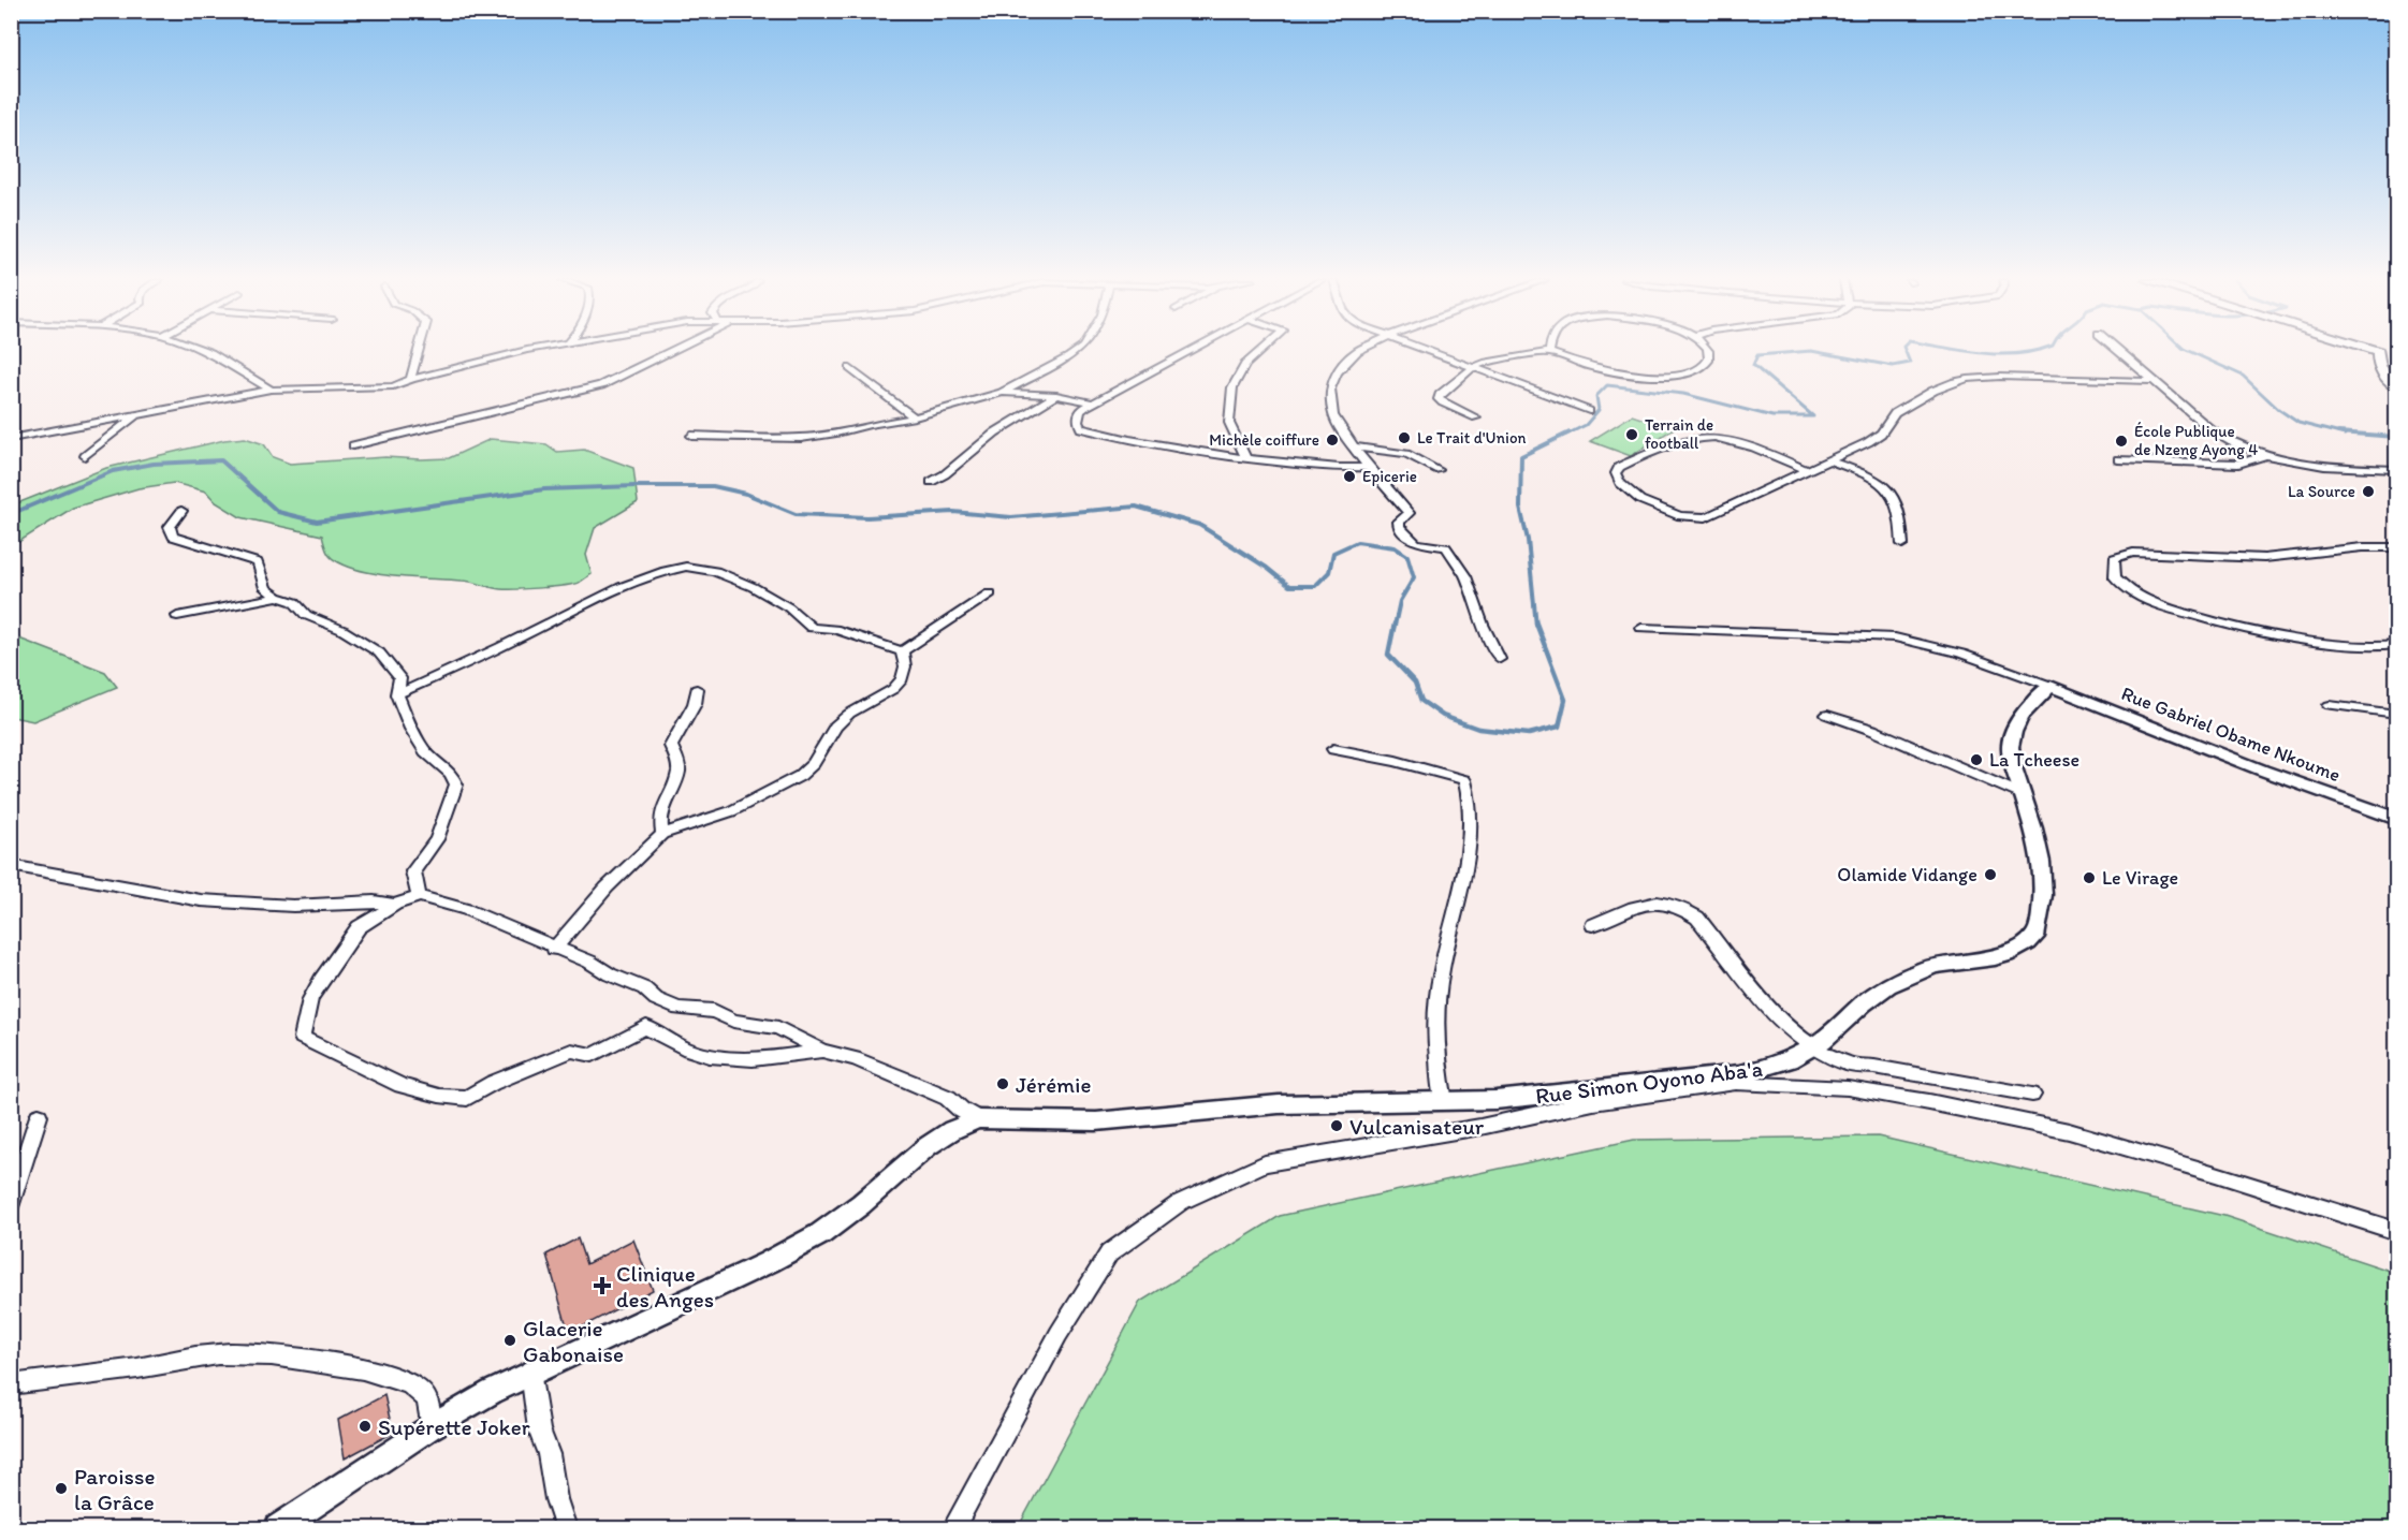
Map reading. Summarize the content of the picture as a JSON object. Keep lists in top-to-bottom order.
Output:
{
  "streets": {
    "street": ["Rue Gabriel Obame Nkoume", "Rue Simon Oyono Aba'a"]
  },
  "crossings": [
    ["Rue Gabriel Obame Nkoume", "Rue Simon Oyono Aba'a"]
  ],
  "places": {
    "other": [
      "Terrain de football",
      "Le Trait d'Union",
      "Michèle coiffure",
      "École Publique de Nzeng Ayong 4",
      "Epicerie",
      "La Source",
      "La Tcheese",
      "Olamide Vidange",
      "Le Virage",
      "Jérémie",
      "Vulcanisateur",
      "Glacerie Gabonaise",
      "Supérette Joker",
      "Paroisse la Grâce"
    ],
    "health": ["Clinique des Anges"]
  }
}
